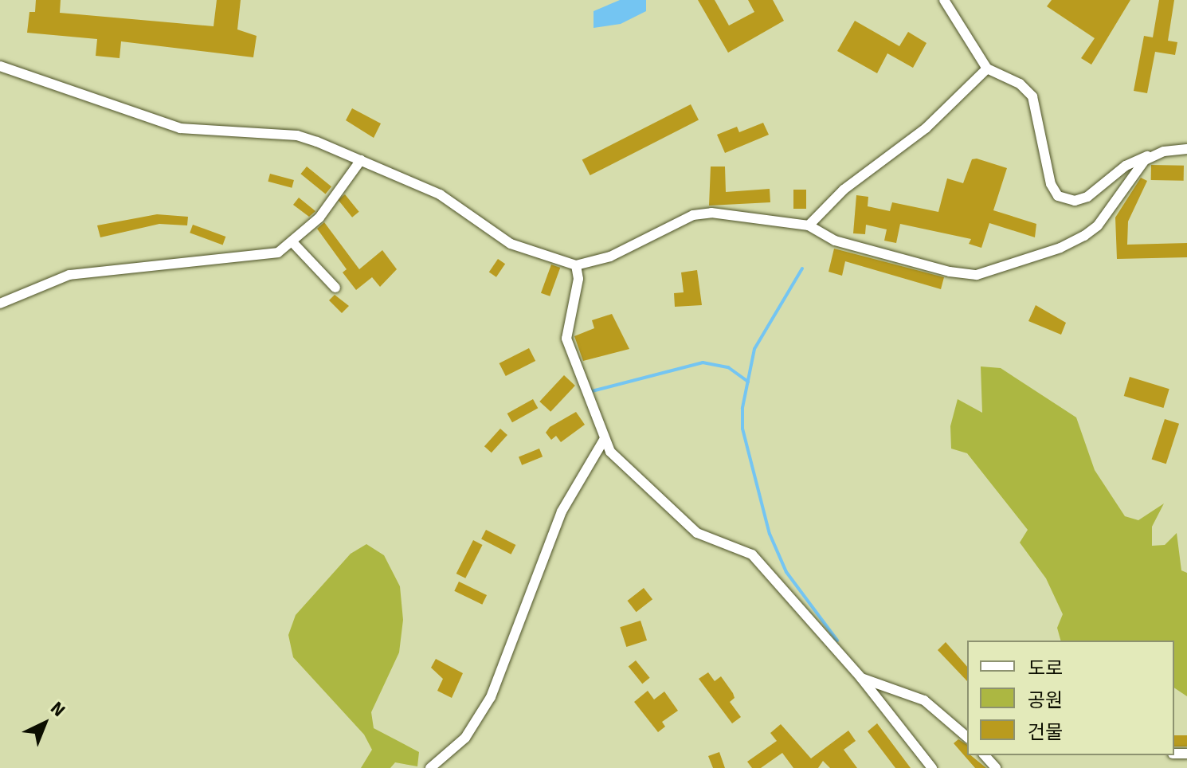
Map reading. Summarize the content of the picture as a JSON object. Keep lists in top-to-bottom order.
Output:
{
  "legend": ["도로", "공원", "건물"],
  "north": "top right"
}
